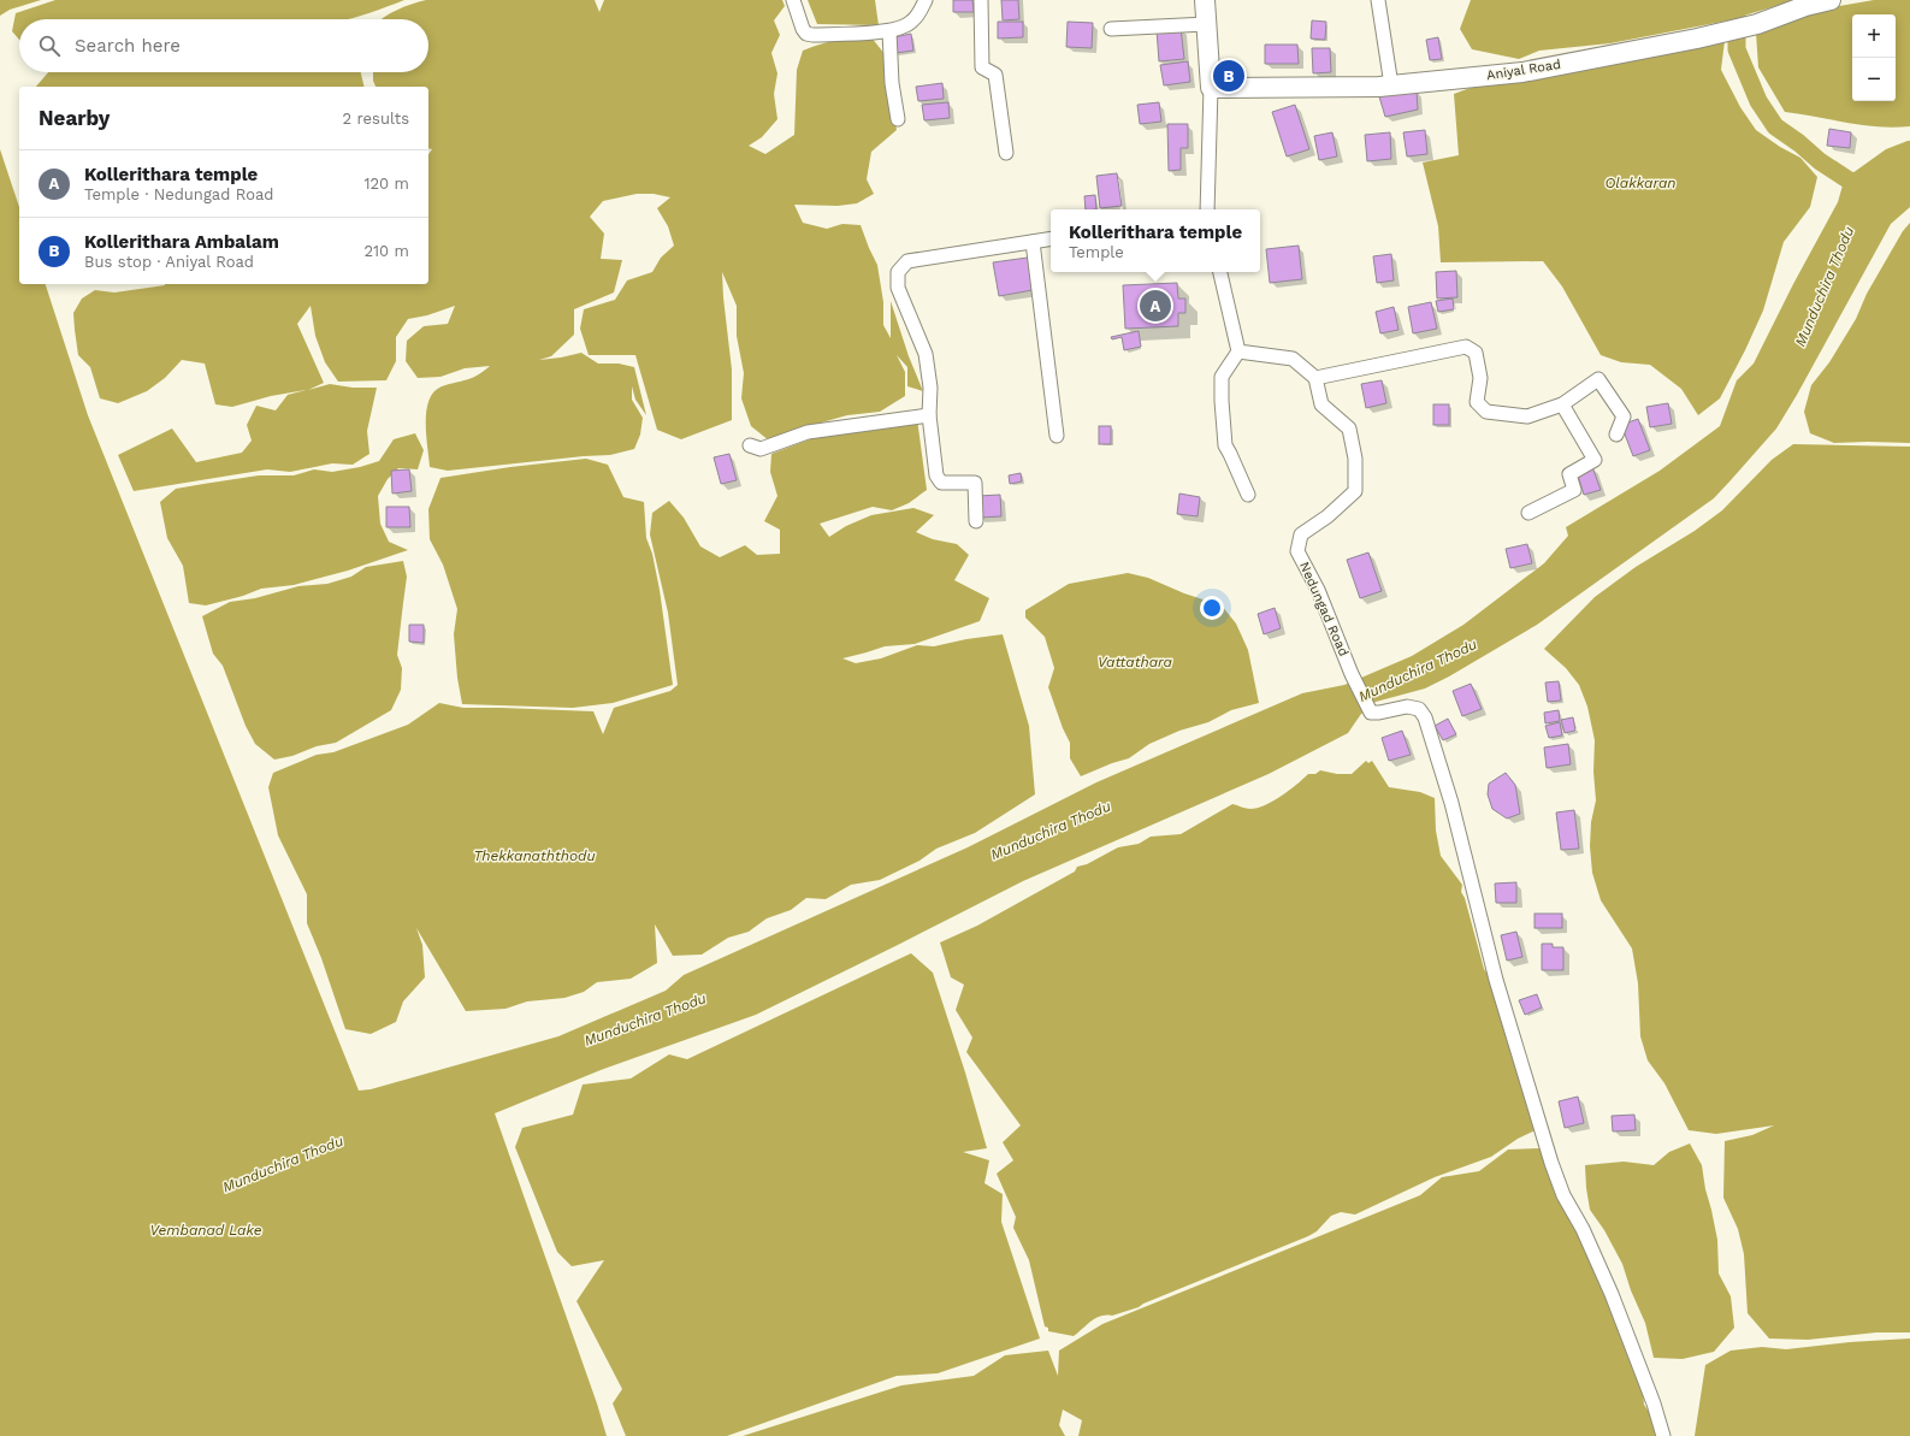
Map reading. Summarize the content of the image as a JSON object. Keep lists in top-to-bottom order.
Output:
{
  "streets": {
    "main road": ["Aniyal Road"],
    "street": ["Nedungad Road"]
  },
  "water": [
    "Olakkaran",
    "Munduchira Thodu",
    "Vattathara",
    "Thekkanaththodu",
    "Vembanad Lake"
  ],
  "page": {
    "map_buttons": ["+", "−"],
    "search": "Search here",
    "pins": ["B", "A"],
    "heading": ["Nearby", "2 results"],
    "list": [
      {
        "mark": "A",
        "name": "Kollerithara temple",
        "note": "Temple · Nedungad Road",
        "value": "120 m"
      },
      {
        "mark": "B",
        "name": "Kollerithara Ambalam",
        "note": "Bus stop · Aniyal Road",
        "value": "210 m"
      }
    ],
    "popup": ["Kollerithara temple", "Temple"]
  }
}
